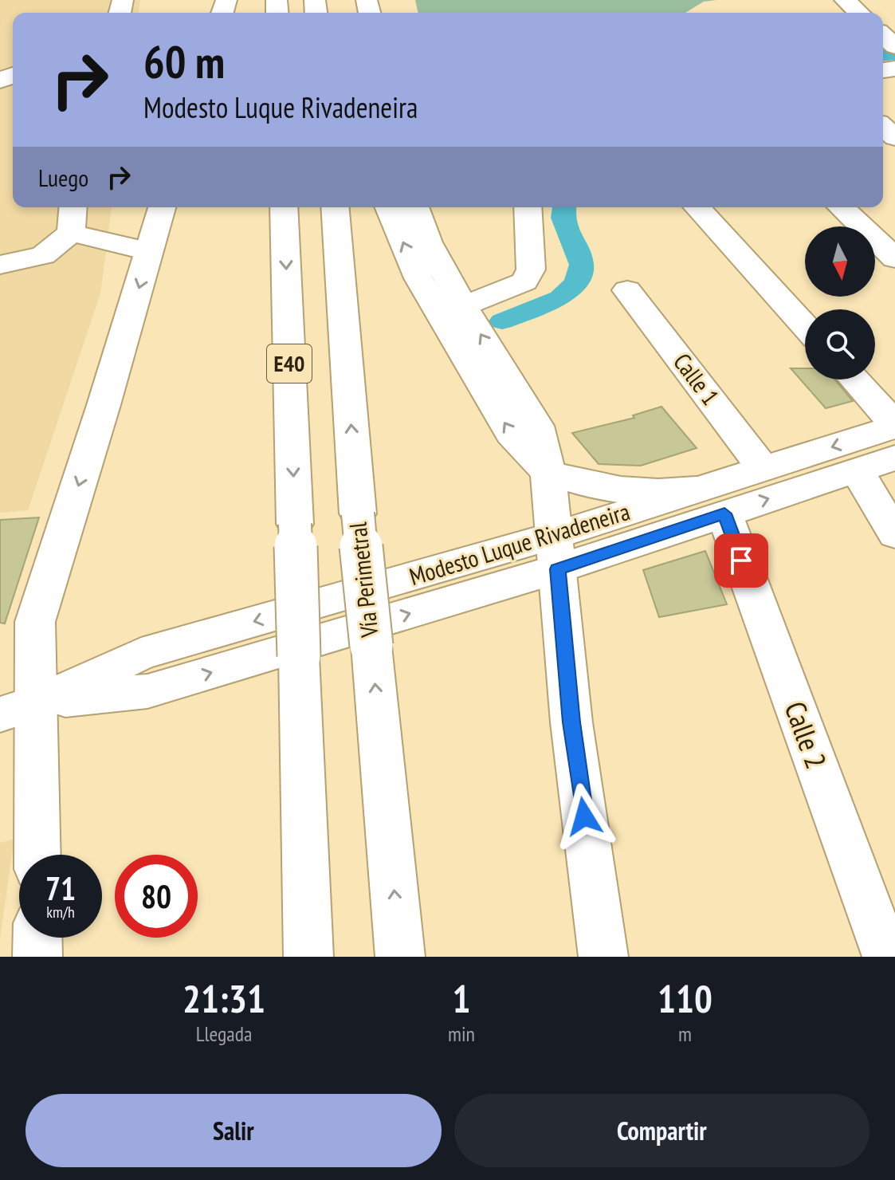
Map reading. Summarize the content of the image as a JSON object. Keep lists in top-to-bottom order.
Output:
{
  "streets": {
    "main road": [
      "E40",
      "Calle 1",
      "Modesto Luque Rivadeneira",
      "Vía Perimetral",
      "Calle 2"
    ]
  },
  "crossings": [
    ["Calle 1", "Modesto Luque Rivadeneira"],
    ["Modesto Luque Rivadeneira", "Calle 2"]
  ],
  "north": "bottom",
  "page": {
    "turn": ["60 m", "Modesto Luque Rivadeneira"],
    "then": "Luego",
    "speed": "71 km/h",
    "limit": "80",
    "eta": [
      "21:31",
      "Llegada",
      "1",
      "min",
      "110",
      "m"
    ],
    "buttons": ["Salir", "Compartir"]
  }
}
